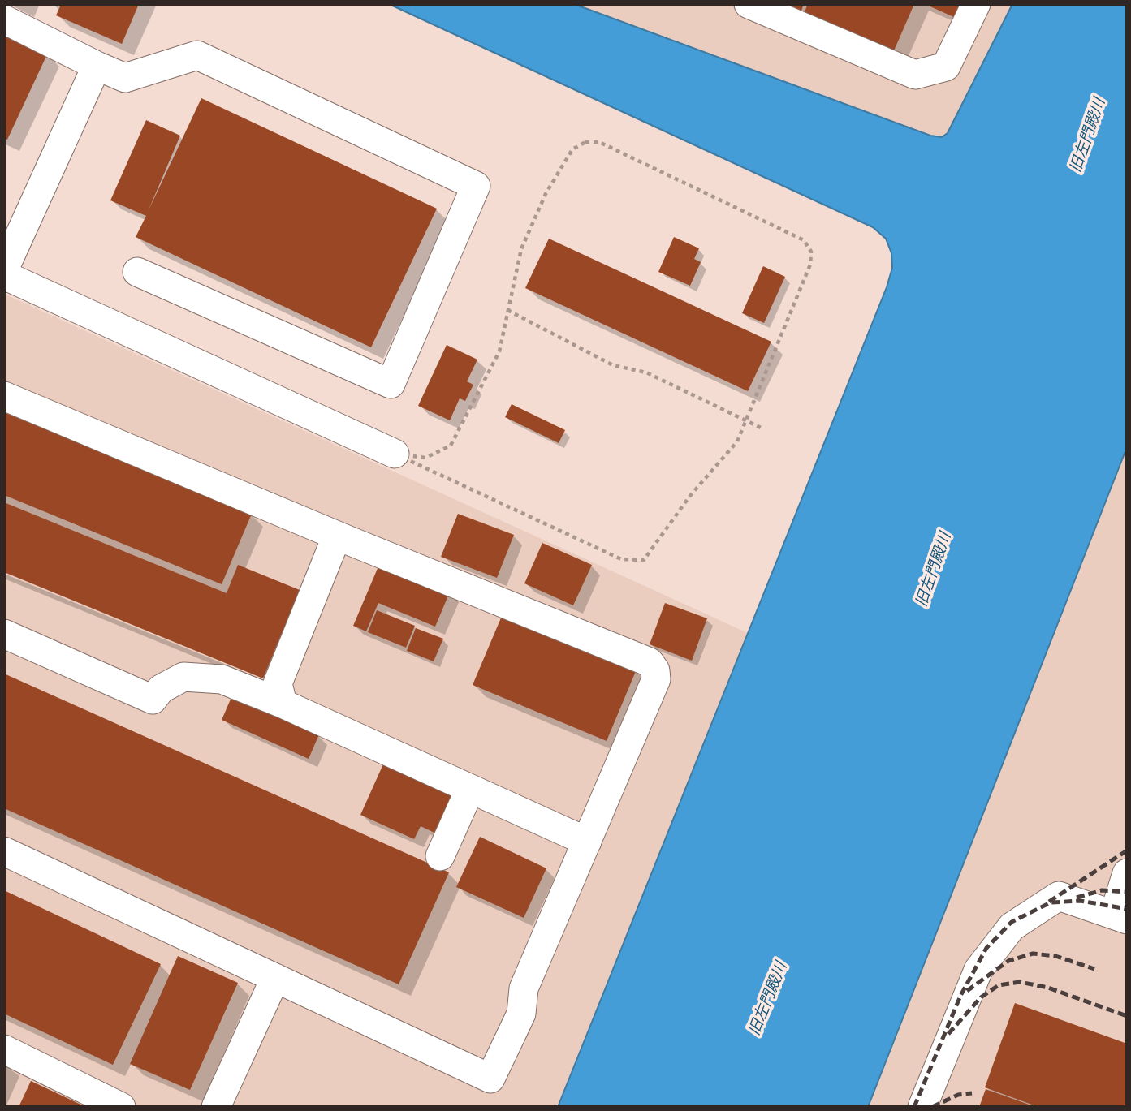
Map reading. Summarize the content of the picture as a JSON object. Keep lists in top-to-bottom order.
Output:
{
  "water": ["旧左門殿川"]
}
